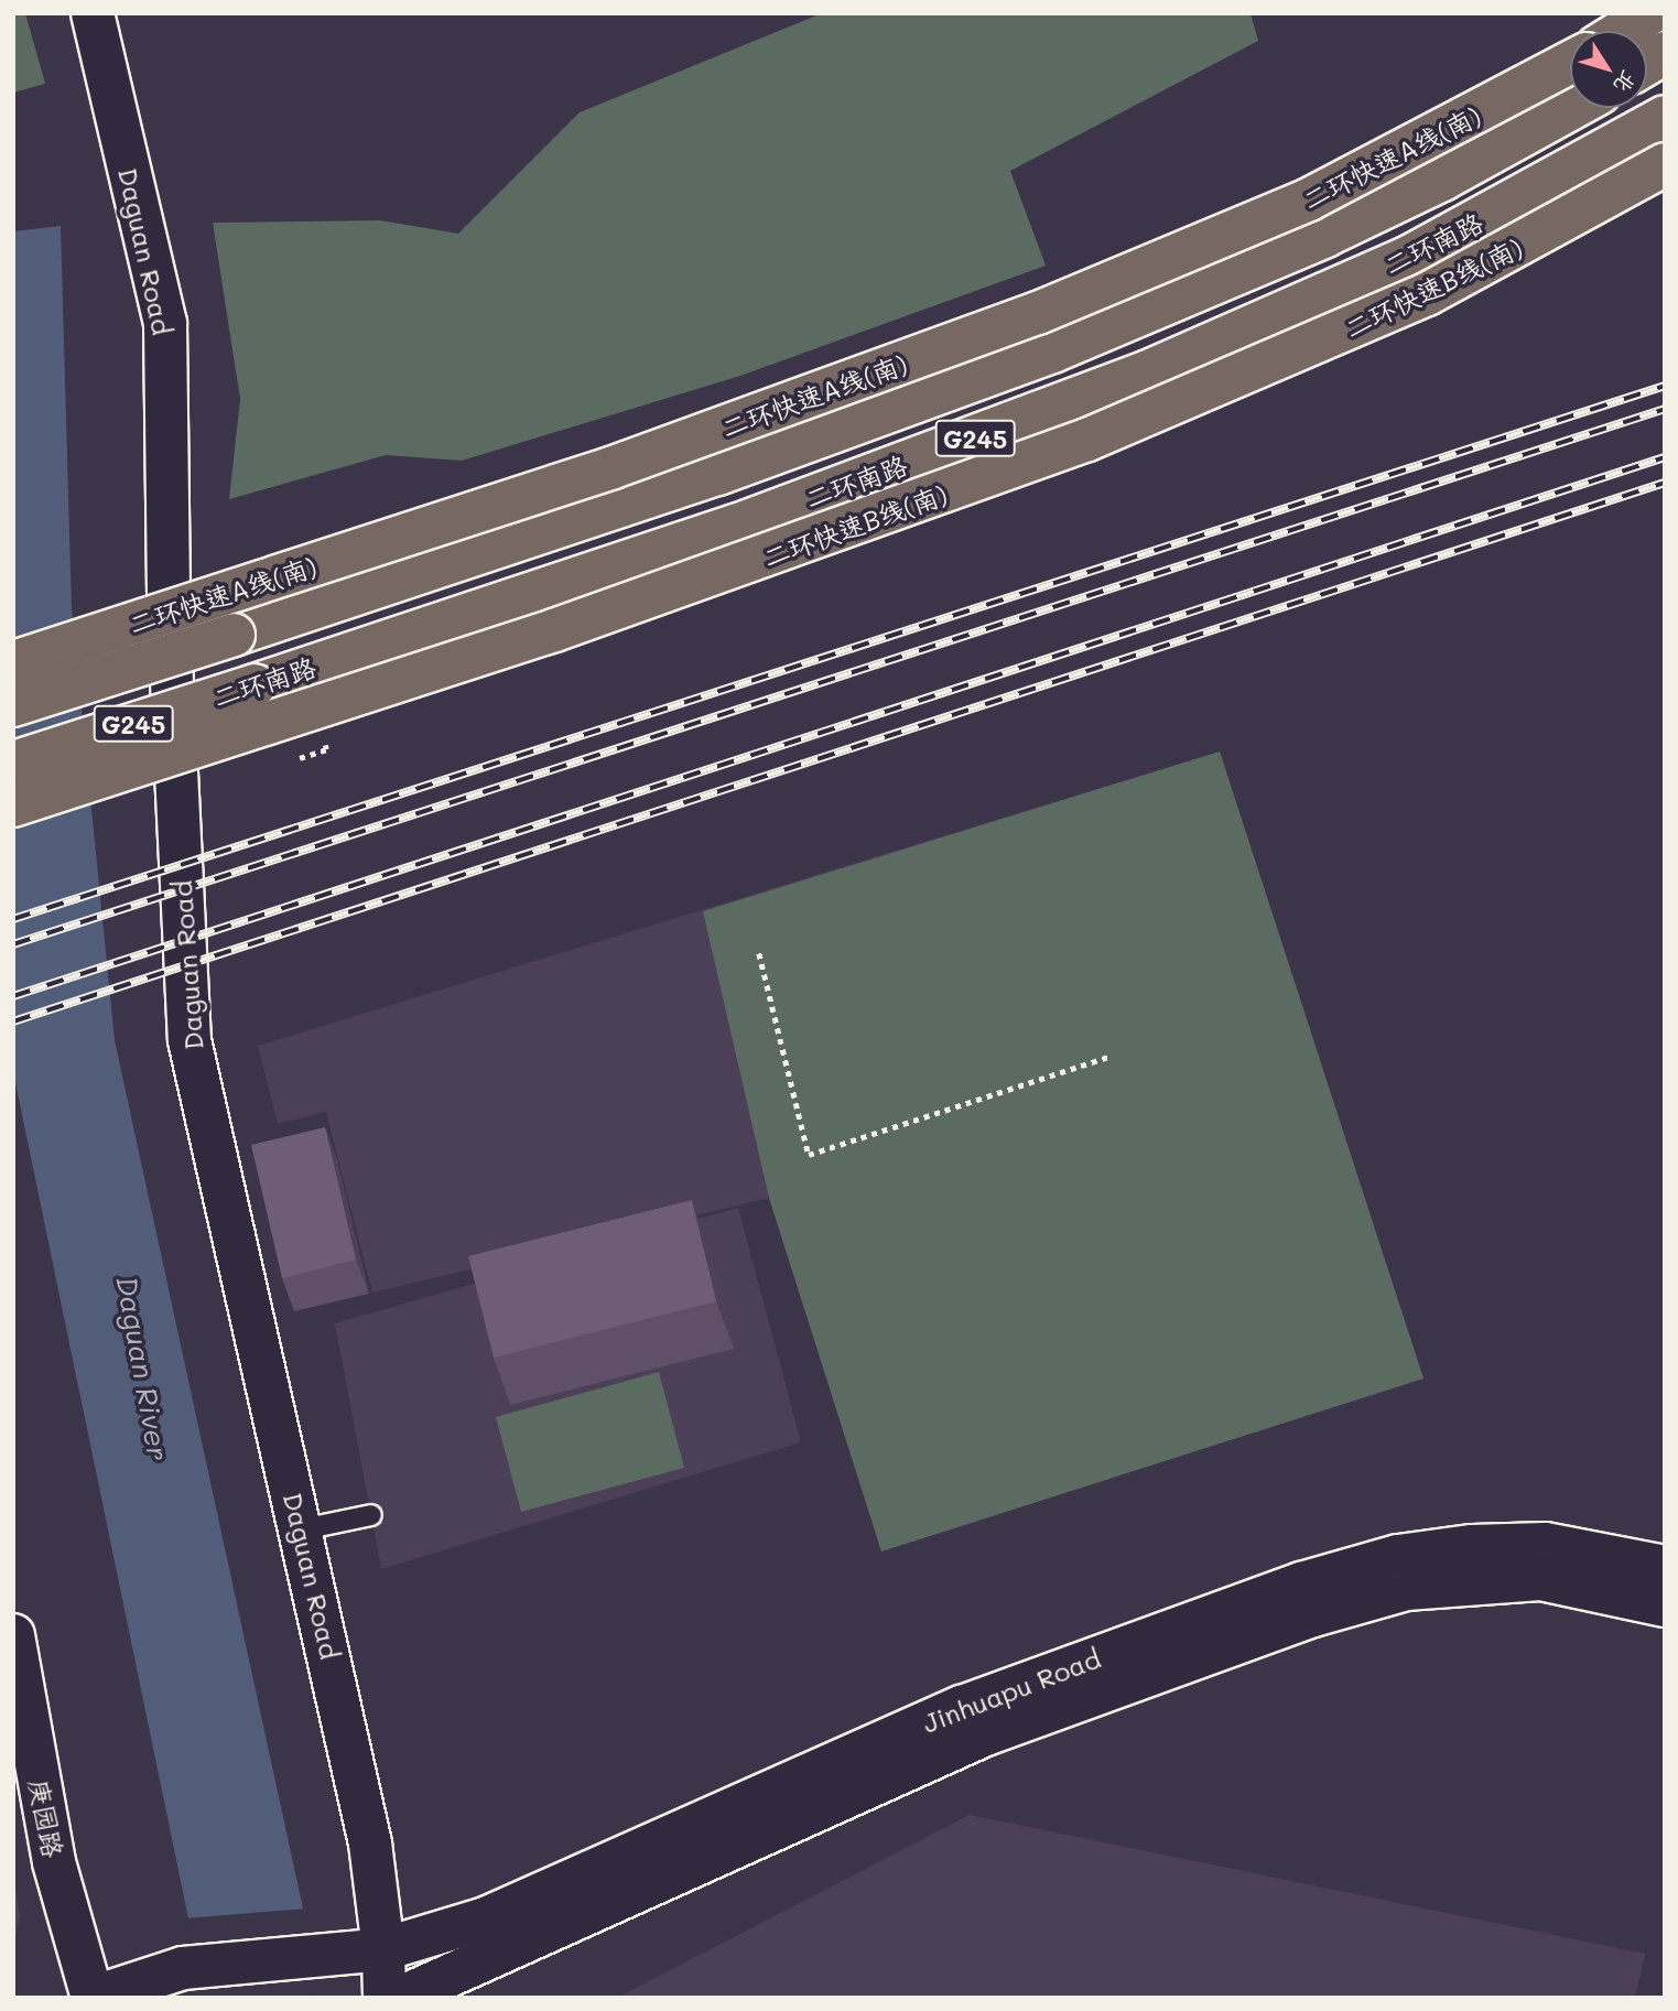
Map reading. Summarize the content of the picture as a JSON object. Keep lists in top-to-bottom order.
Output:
{
  "streets": {
    "main road": [
      "二环快速A线(南)",
      "二环南路",
      "二环快速B线(南)",
      "G245"
    ],
    "street": ["Daguan Road", "Jinhuapu Road", "庚园路"]
  },
  "crossings": [
    ["Daguan Road", "Jinhuapu Road"],
    ["Jinhuapu Road", "庚园路"]
  ],
  "water": ["Daguan River"],
  "north": "bottom right"
}
